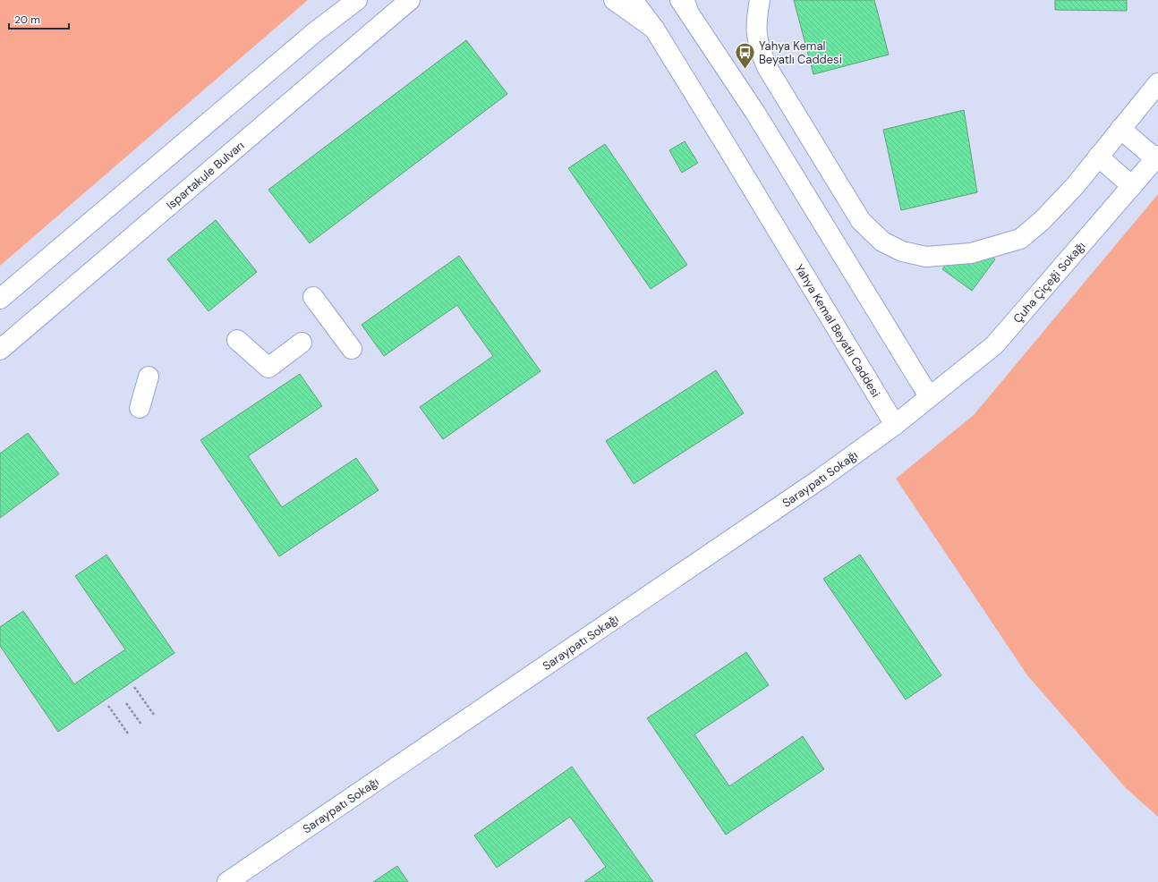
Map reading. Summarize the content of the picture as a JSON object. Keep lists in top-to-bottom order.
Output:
{
  "streets": {
    "street": [
      "Ispartakule Bulvarı",
      "Çuha Çiçeği Sokağı",
      "Yahya Kemal Beyatlı Caddesi",
      "Saraypatı Sokağı"
    ]
  },
  "crossings": [
    ["Çuha Çiçeği Sokağı", "Saraypatı Sokağı"],
    ["Yahya Kemal Beyatlı Caddesi", "Saraypatı Sokağı"]
  ],
  "places": {
    "bus stop": ["Yahya Kemal Beyatlı Caddesi"]
  },
  "scale_bar": "20 m"
}
